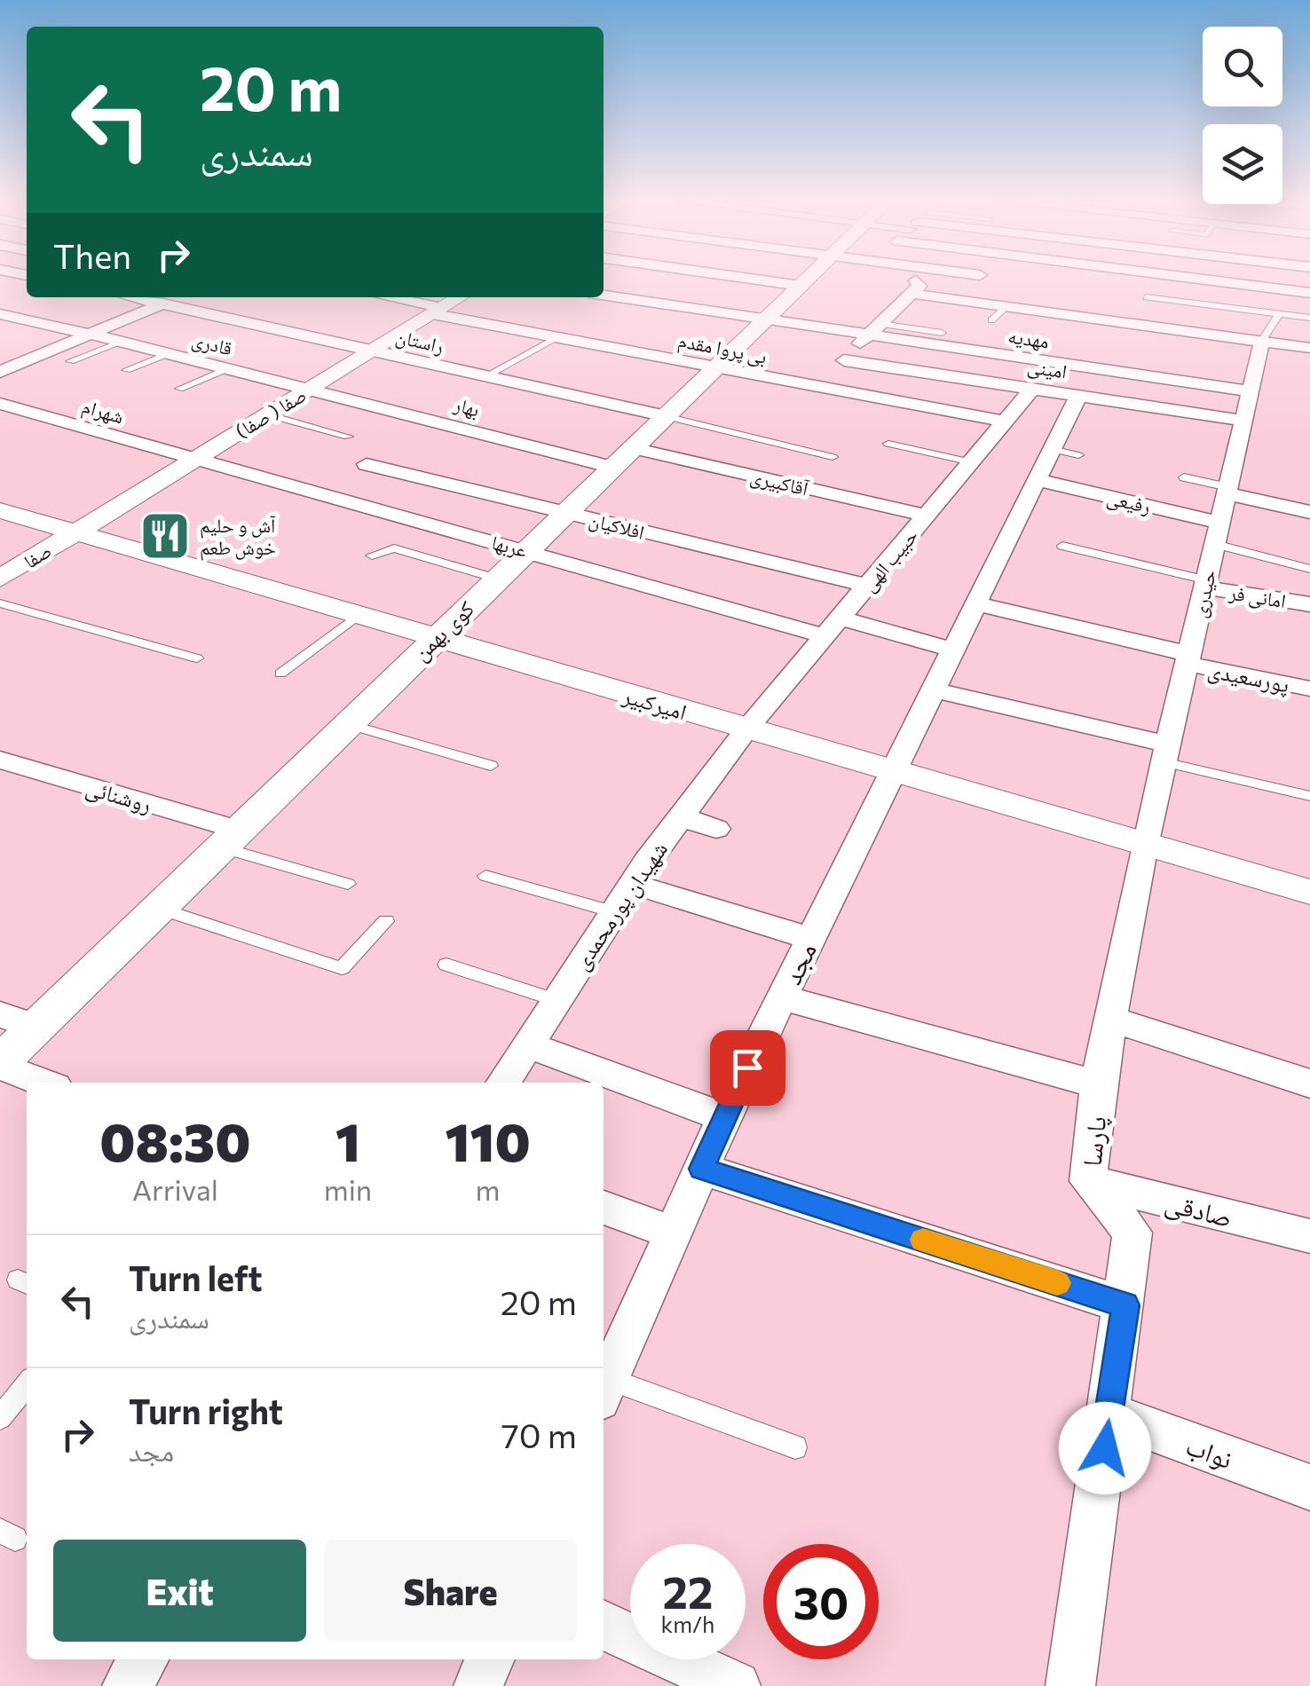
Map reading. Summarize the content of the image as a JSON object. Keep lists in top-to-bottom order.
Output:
{
  "streets": {
    "street": [
      "مهدیه",
      "راستان",
      "قادری",
      "بی پروا مقدم",
      "امینی",
      "بهار",
      "شهرام",
      "صفا ( صفا)",
      "آقاکبیری",
      "رفیعی",
      "افلاکیان",
      "عربها",
      "صفا",
      "حبیب الهی",
      "حیدری",
      "امانی فر",
      "کوی بهمن",
      "پورسعیدی",
      "امیرکبیر",
      "روشنائی",
      "شهیدان پورمحمدی",
      "مجد",
      "پارسا",
      "صادقی",
      "نواب"
    ]
  },
  "crossings": [
    ["مهدیه", "حیدری"],
    ["مهدیه", "کوی بهمن"],
    ["راستان", "صفا ( صفا)"],
    ["راستان", "کوی بهمن"],
    ["قادری", "بهار"],
    ["قادری", "صفا ( صفا)"],
    ["بی پروا مقدم", "صفا ( صفا)"],
    ["بی پروا مقدم", "حبیب الهی"],
    ["بی پروا مقدم", "کوی بهمن"],
    ["امینی", "حبیب الهی"],
    ["امینی", "حیدری"],
    ["امینی", "مجد"],
    ["بهار", "صفا ( صفا)"],
    ["بهار", "کوی بهمن"],
    ["شهرام", "صفا ( صفا)"],
    ["شهرام", "عربها"],
    ["صفا ( صفا)", "عربها"],
    ["صفا ( صفا)", "صفا"],
    ["صفا ( صفا)", "امیرکبیر"],
    ["آقاکبیری", "حبیب الهی"],
    ["آقاکبیری", "کوی بهمن"],
    ["رفیعی", "حیدری"],
    ["رفیعی", "مجد"],
    ["افلاکیان", "حبیب الهی"],
    ["افلاکیان", "کوی بهمن"],
    ["عربها", "حبیب الهی"],
    ["عربها", "کوی بهمن"],
    ["صفا", "امیرکبیر"],
    ["حبیب الهی", "امیرکبیر"],
    ["حبیب الهی", "شهیدان پورمحمدی"],
    ["حیدری", "امانی فر"],
    ["حیدری", "پورسعیدی"],
    ["حیدری", "امیرکبیر"],
    ["حیدری", "پارسا"],
    ["کوی بهمن", "امیرکبیر"],
    ["کوی بهمن", "روشنائی"],
    ["پورسعیدی", "مجد"],
    ["امیرکبیر", "شهیدان پورمحمدی"],
    ["امیرکبیر", "مجد"],
    ["امیرکبیر", "پارسا"],
    ["پارسا", "صادقی"],
    ["پارسا", "نواب"]
  ],
  "places": {
    "restaurant": ["آش و حلیم خوش طعم"]
  },
  "page": {
    "turn": ["20 m", "سمندری"],
    "then": "Then",
    "eta": [
      "08:30",
      "Arrival",
      "1",
      "min",
      "110",
      "m"
    ],
    "list": [
      {
        "name": "Turn left",
        "note": "سمندری",
        "value": "20 m"
      },
      {
        "name": "Turn right",
        "note": "مجد",
        "value": "70 m"
      }
    ],
    "buttons": ["Exit", "Share"],
    "speed": "22 km/h",
    "limit": "30"
  }
}
